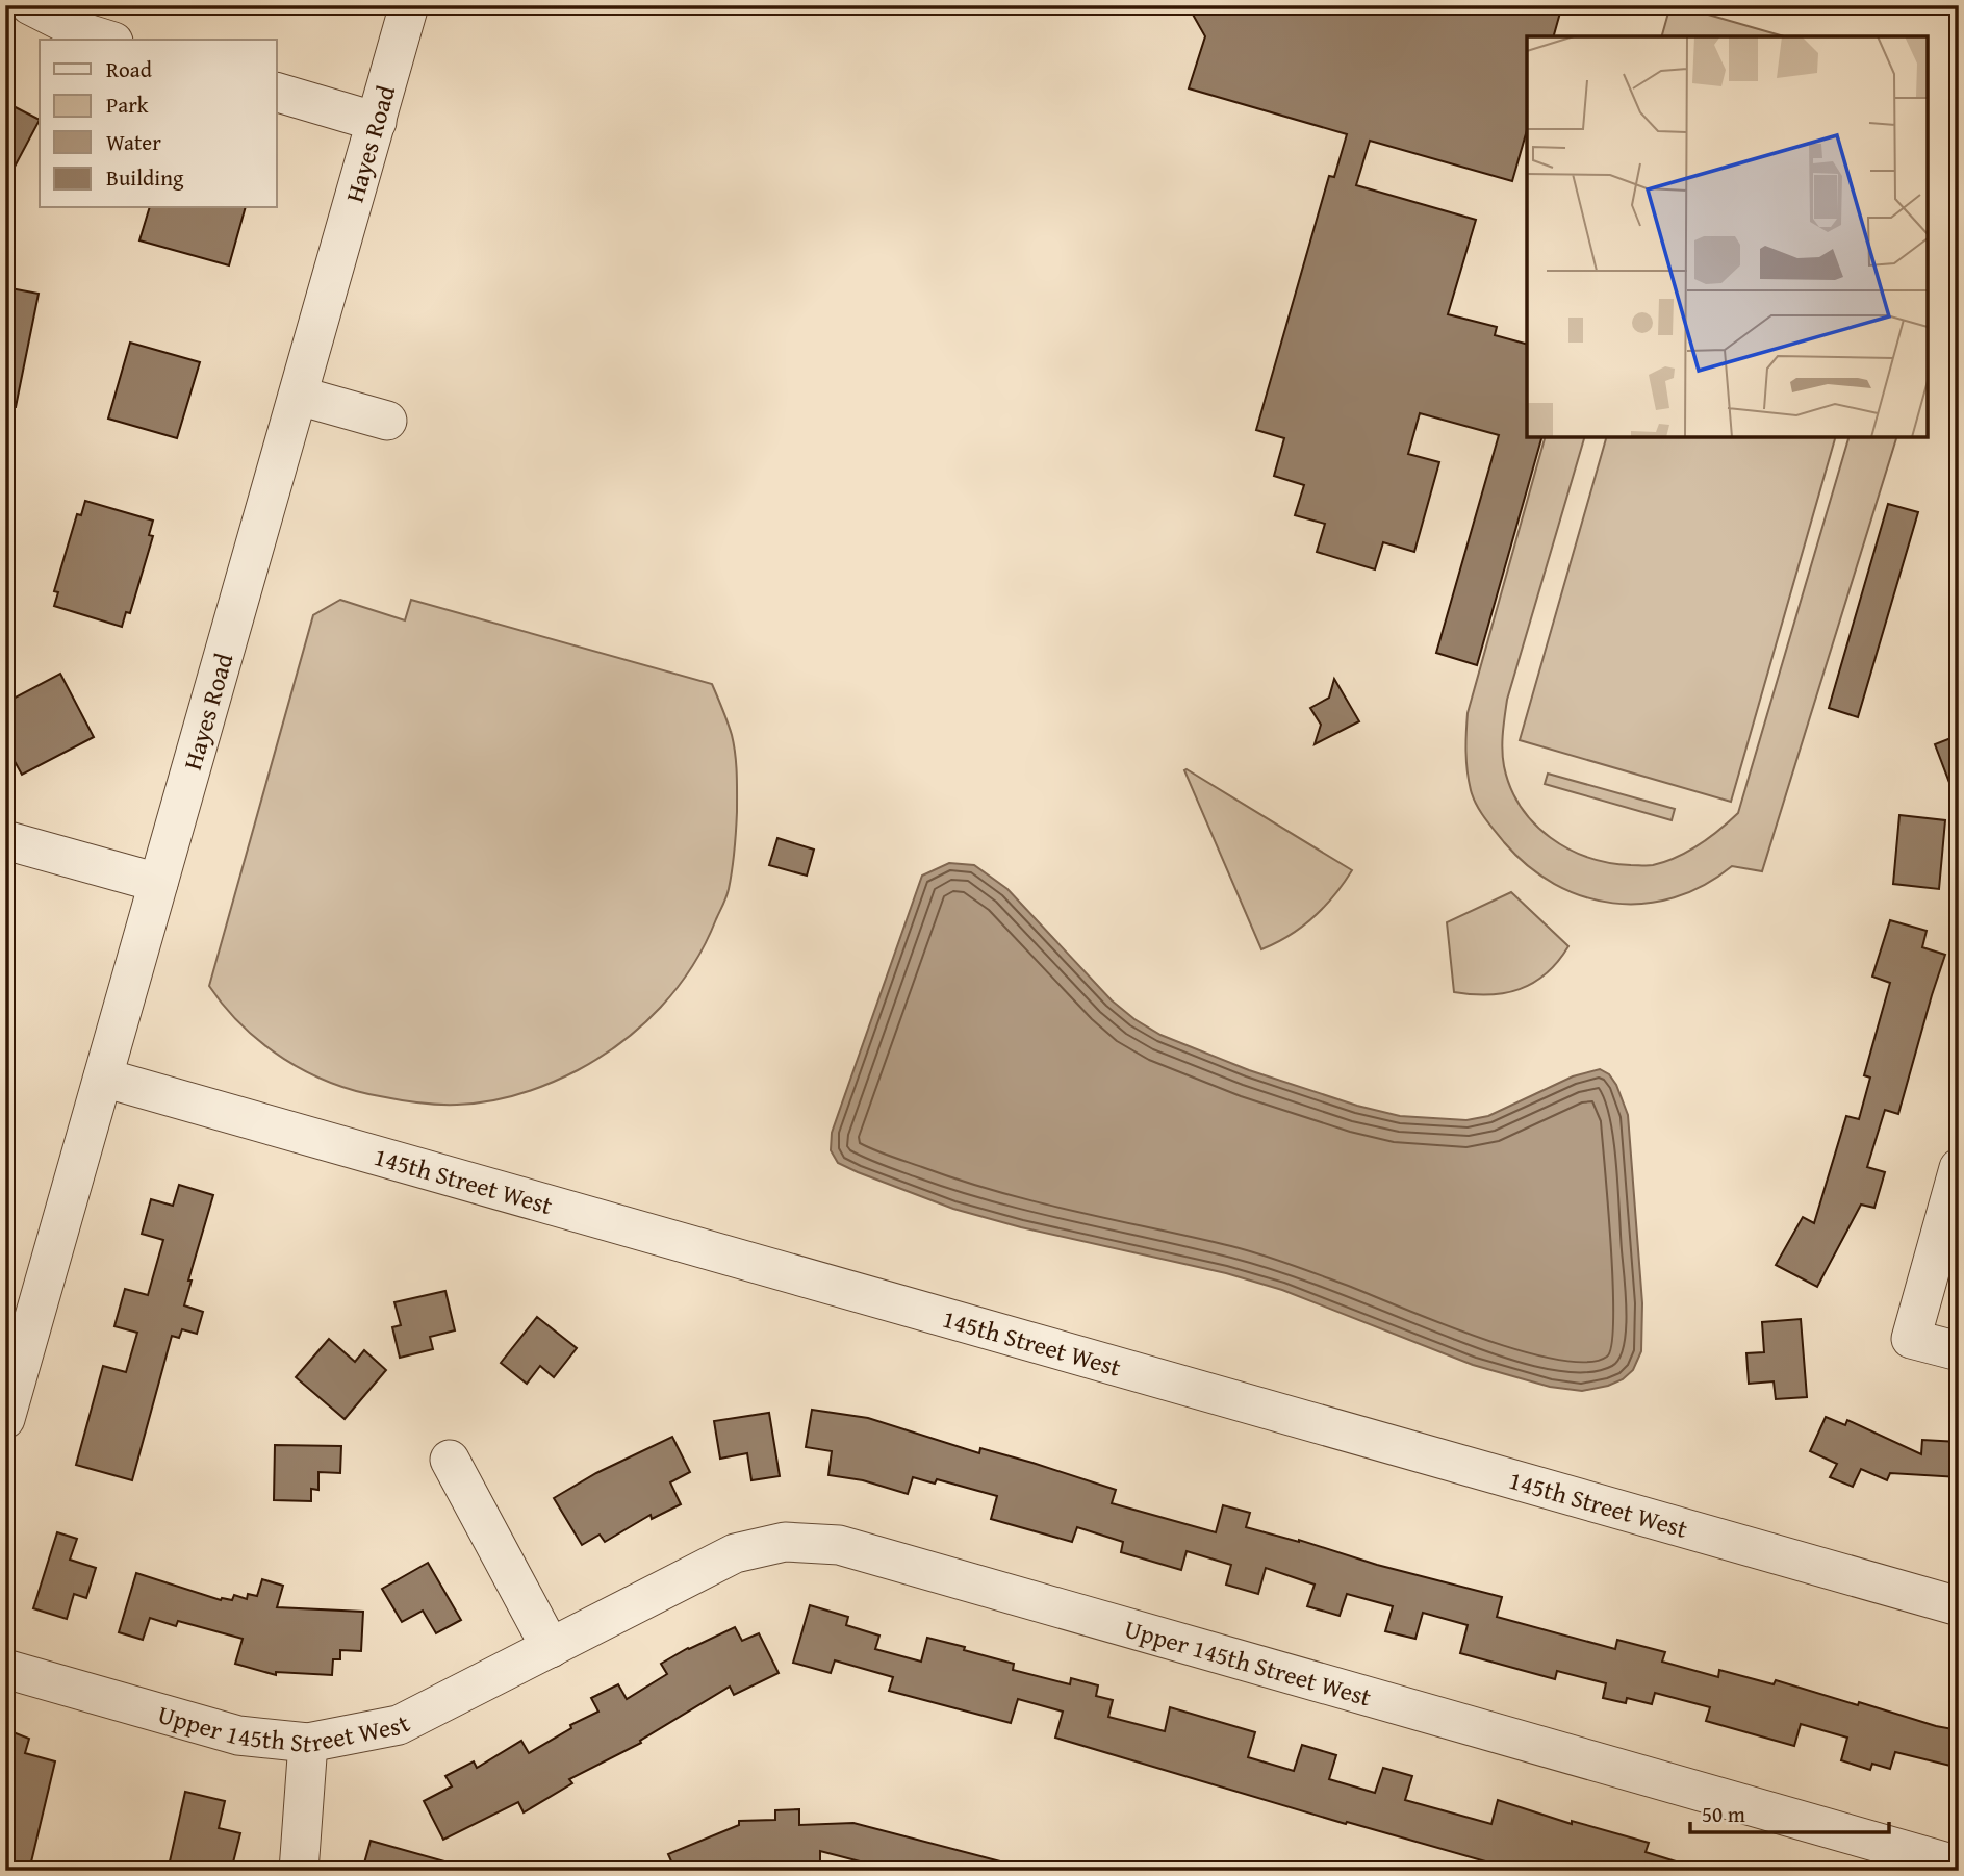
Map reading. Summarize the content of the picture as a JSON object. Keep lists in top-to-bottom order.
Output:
{
  "streets": {
    "street": ["Hayes Road", "145th Street West", "Upper 145th Street West"]
  },
  "crossings": [
    ["Hayes Road", "145th Street West"]
  ],
  "legend": [
    "Road",
    "Park",
    "Water",
    "Building"
  ],
  "scale_bar": "50 m"
}
